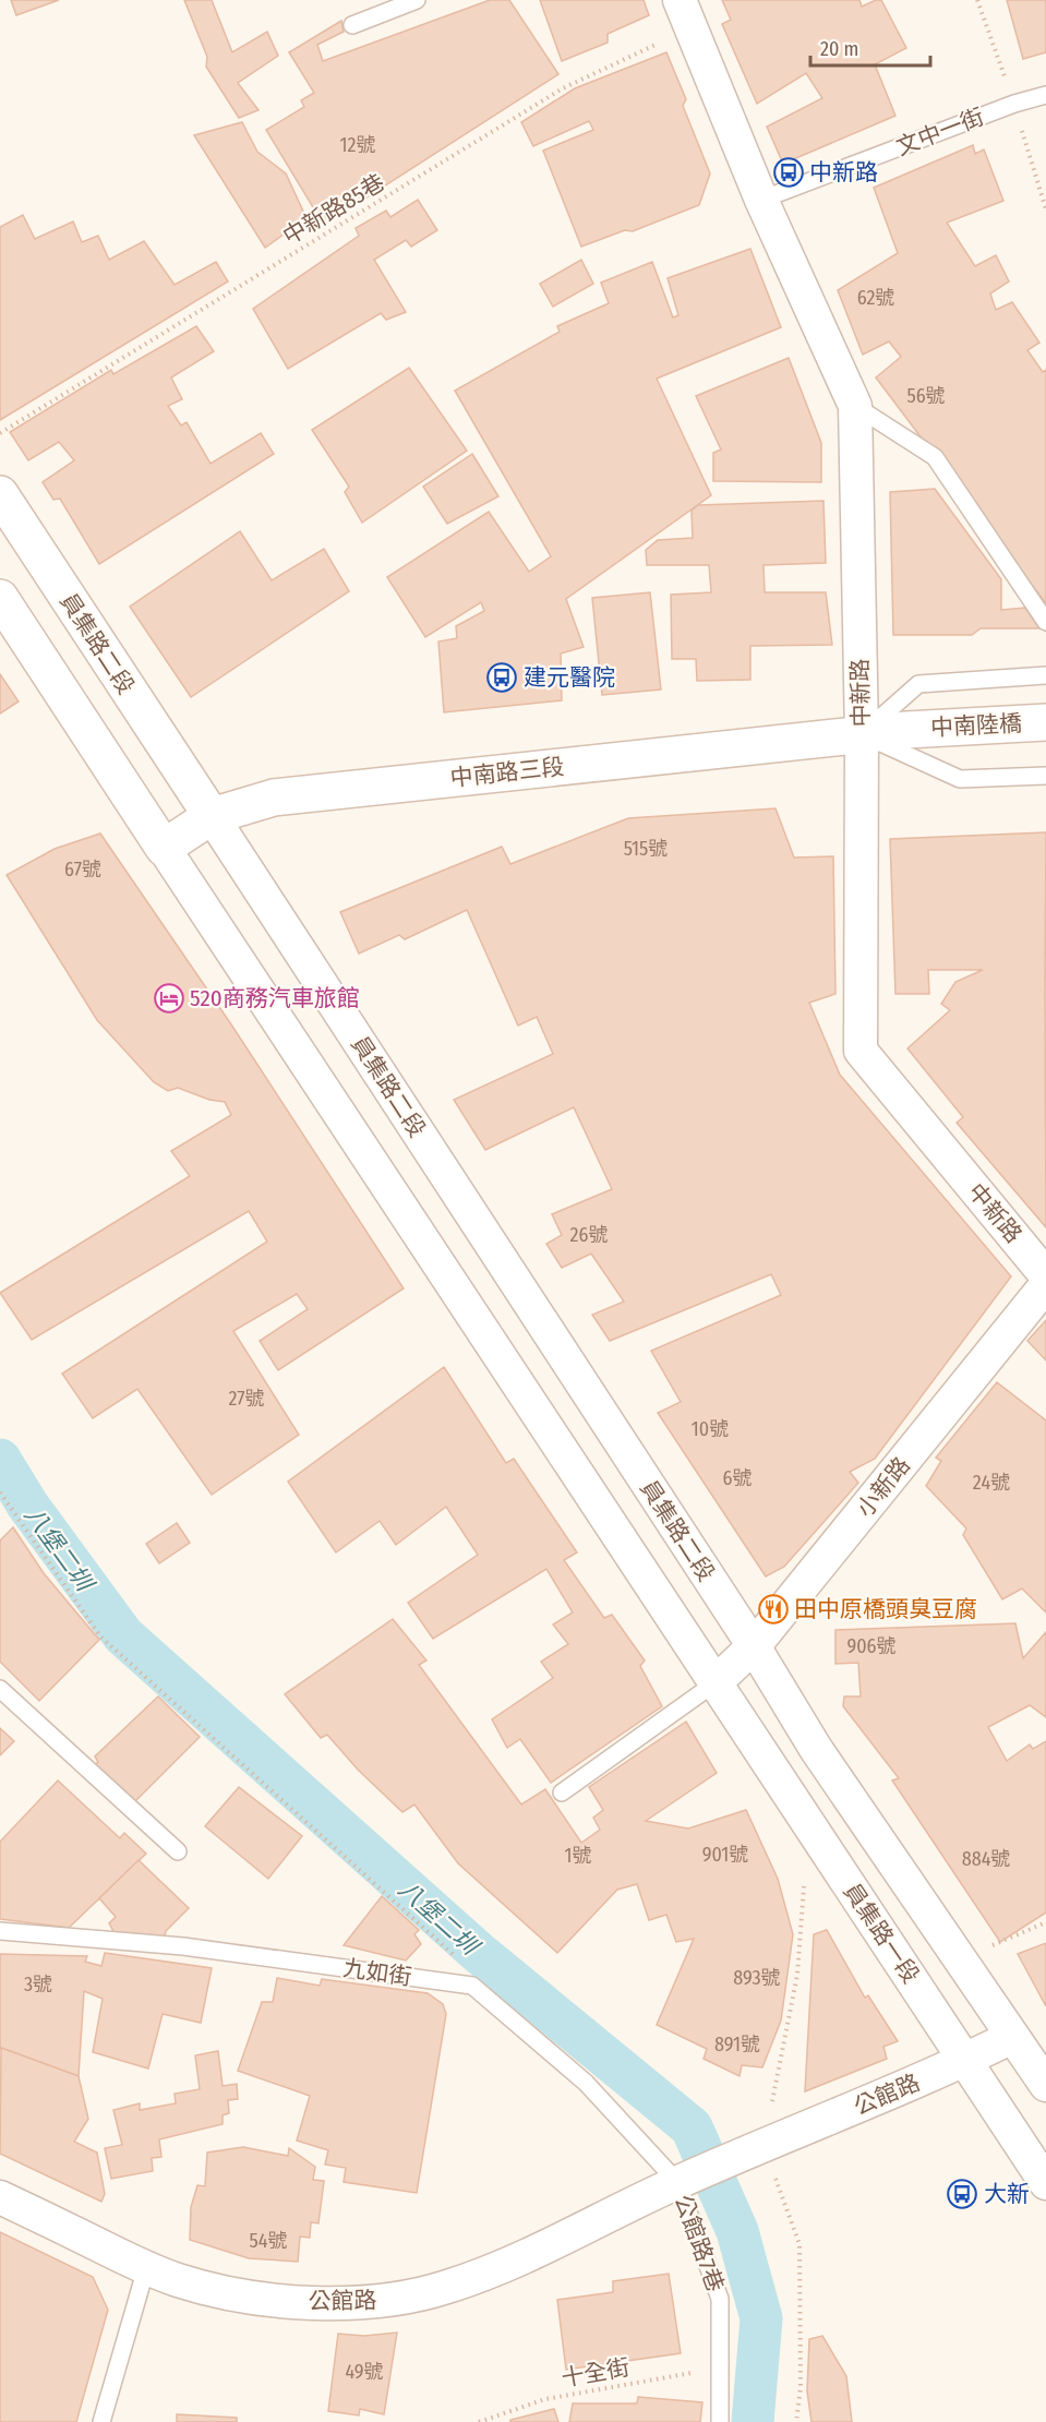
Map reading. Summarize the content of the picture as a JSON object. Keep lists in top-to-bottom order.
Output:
{
  "streets": {
    "main road": ["員集路二段", "中南陸橋", "中南路三段"],
    "street": [
      "中新路",
      "小新路",
      "員集路一段",
      "公館路"
    ],
    "lane": ["文中一街", "九如街", "公館路7巷"],
    "path": ["中新路85巷", "十全街"]
  },
  "crossings": [
    ["文中一街", "中新路"],
    ["中新路85巷", "中新路"],
    ["員集路二段", "中南路三段"],
    ["員集路二段", "小新路"],
    ["中新路", "中南路三段"],
    ["中南陸橋", "中南路三段"],
    ["小新路", "員集路一段"],
    ["員集路一段", "公館路"],
    ["公館路", "公館路7巷"],
    ["公館路7巷", "十全街"]
  ],
  "water": ["八堡二圳"],
  "places": {
    "bus stop": ["中新路", "建元醫院", "大新"],
    "hotel": ["520商務汽車旅館"],
    "restaurant": ["田中原橋頭臭豆腐"]
  },
  "house_numbers": [
    "12號",
    "62號",
    "56號",
    "515號",
    "67號",
    "26號",
    "27號",
    "10號",
    "6號",
    "24號",
    "906號",
    "901號",
    "1號",
    "884號",
    "893號",
    "3號",
    "891號",
    "54號",
    "49號"
  ],
  "scale_bar": "20 m"
}
